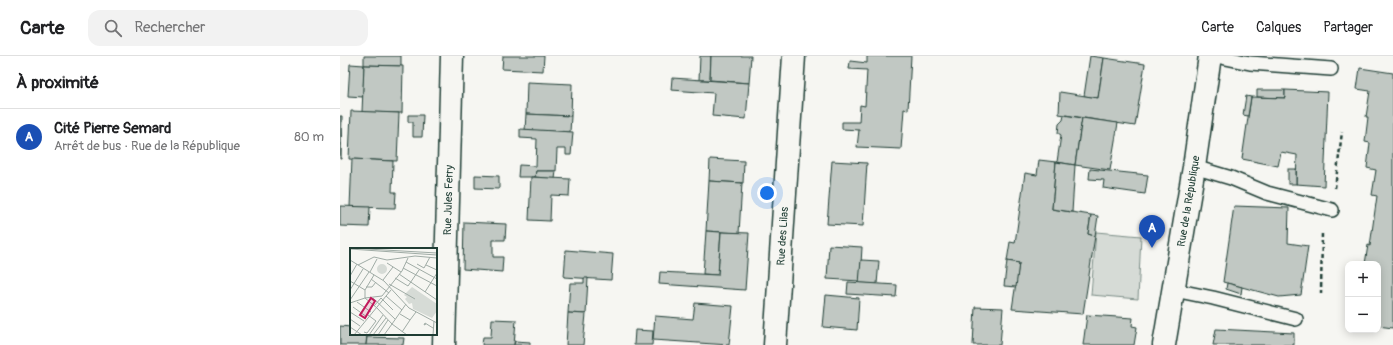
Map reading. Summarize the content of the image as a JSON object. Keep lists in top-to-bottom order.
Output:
{
  "streets": {
    "street": ["Rue Jules Ferry", "Rue de la République", "Rue des Lilas"]
  },
  "page": {
    "header": "Carte",
    "search": "Rechercher",
    "nav": ["Carte", "Calques", "Partager"],
    "heading": "À proximité",
    "list": [
      {
        "mark": "A",
        "name": "Cité Pierre Semard",
        "note": "Arrêt de bus · Rue de la République",
        "value": "80 m"
      }
    ],
    "pins": "A",
    "map_buttons": ["+", "−"]
  }
}
